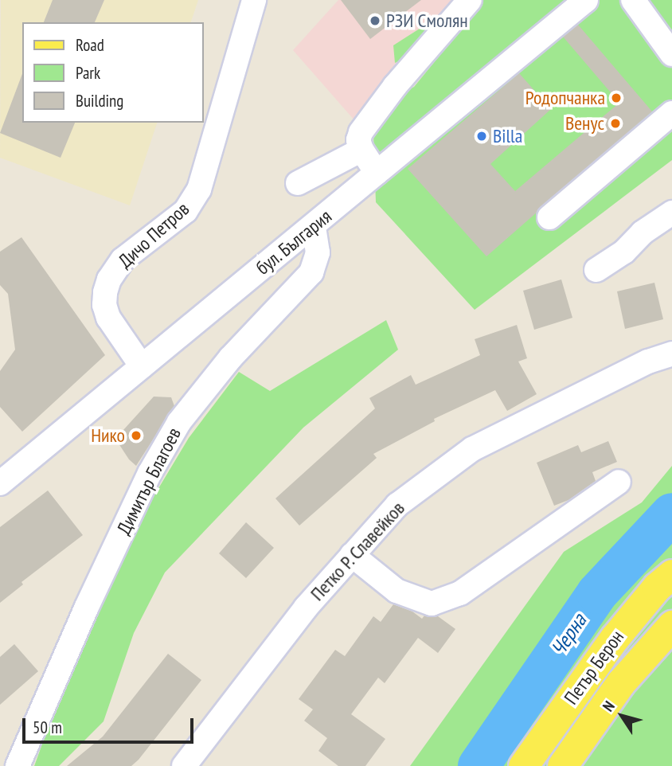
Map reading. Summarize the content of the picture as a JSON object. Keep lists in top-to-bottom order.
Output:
{
  "streets": {
    "main road": ["Петър Берон"],
    "street": [
      "Дичо Петров",
      "бул. България",
      "Димитър Благоев",
      "Петко Р. Славейков"
    ]
  },
  "crossings": [
    ["Дичо Петров", "бул. България"],
    ["бул. България", "Димитър Благоев"]
  ],
  "water": ["Черна"],
  "places": [
    "РЗИ Смолян",
    "Родопчанка",
    "Венус",
    "Billa",
    "Нико"
  ],
  "legend": ["Road", "Park", "Building"],
  "scale_bar": "50 m",
  "north": "top left"
}
